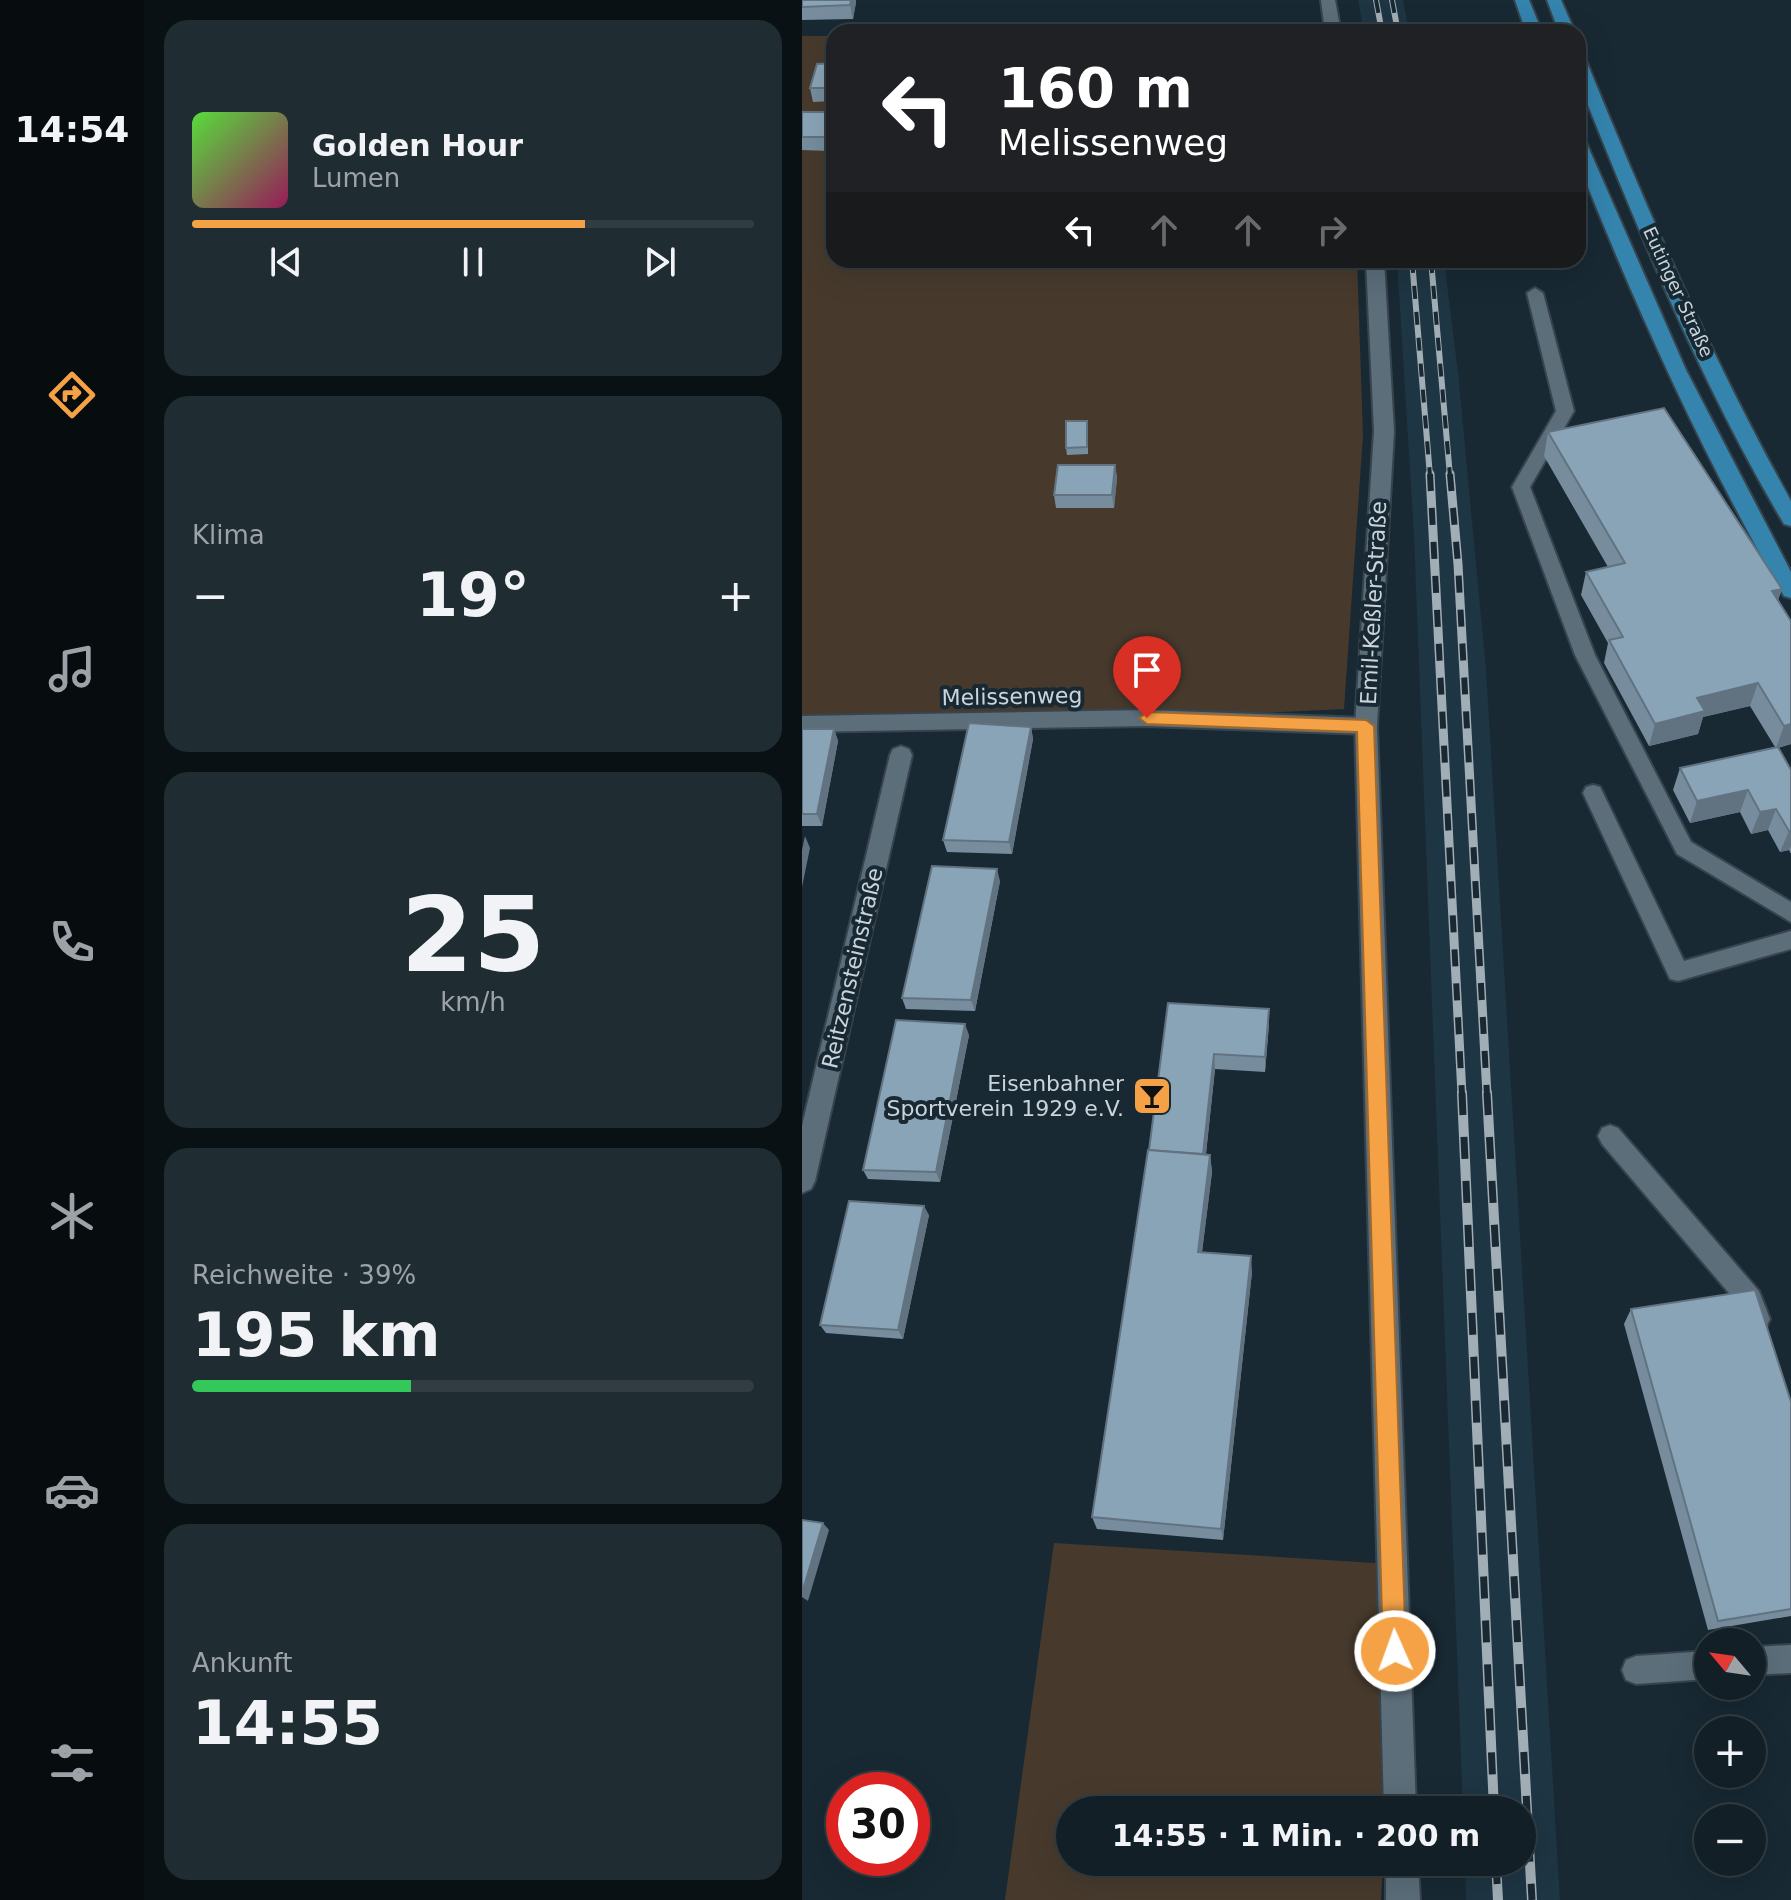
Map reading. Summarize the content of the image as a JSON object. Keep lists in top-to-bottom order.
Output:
{
  "streets": {
    "main road": ["Eutinger Straße"],
    "street": ["Emil-Keßler-Straße", "Reitzensteinstraße"],
    "lane": ["Melissenweg"]
  },
  "crossings": [
    ["Emil-Keßler-Straße", "Melissenweg"]
  ],
  "places": {
    "bar": ["Eisenbahner Sportverein 1929 e.V."]
  },
  "north": "top left",
  "page": {
    "tabs": "14:54",
    "turn": ["160 m", "Melissenweg"],
    "song": ["Golden Hour", "Lumen"],
    "tile": [
      "Klima",
      ["25", "km/h"],
      ["Reichweite · 39%", "195 km"],
      ["Ankunft", "14:55"]
    ],
    "heat": ["−", "19°", "+"],
    "map_buttons": ["+", "−"],
    "limit": "30",
    "trip": "14:55 · 1 Min. · 200 m"
  }
}
